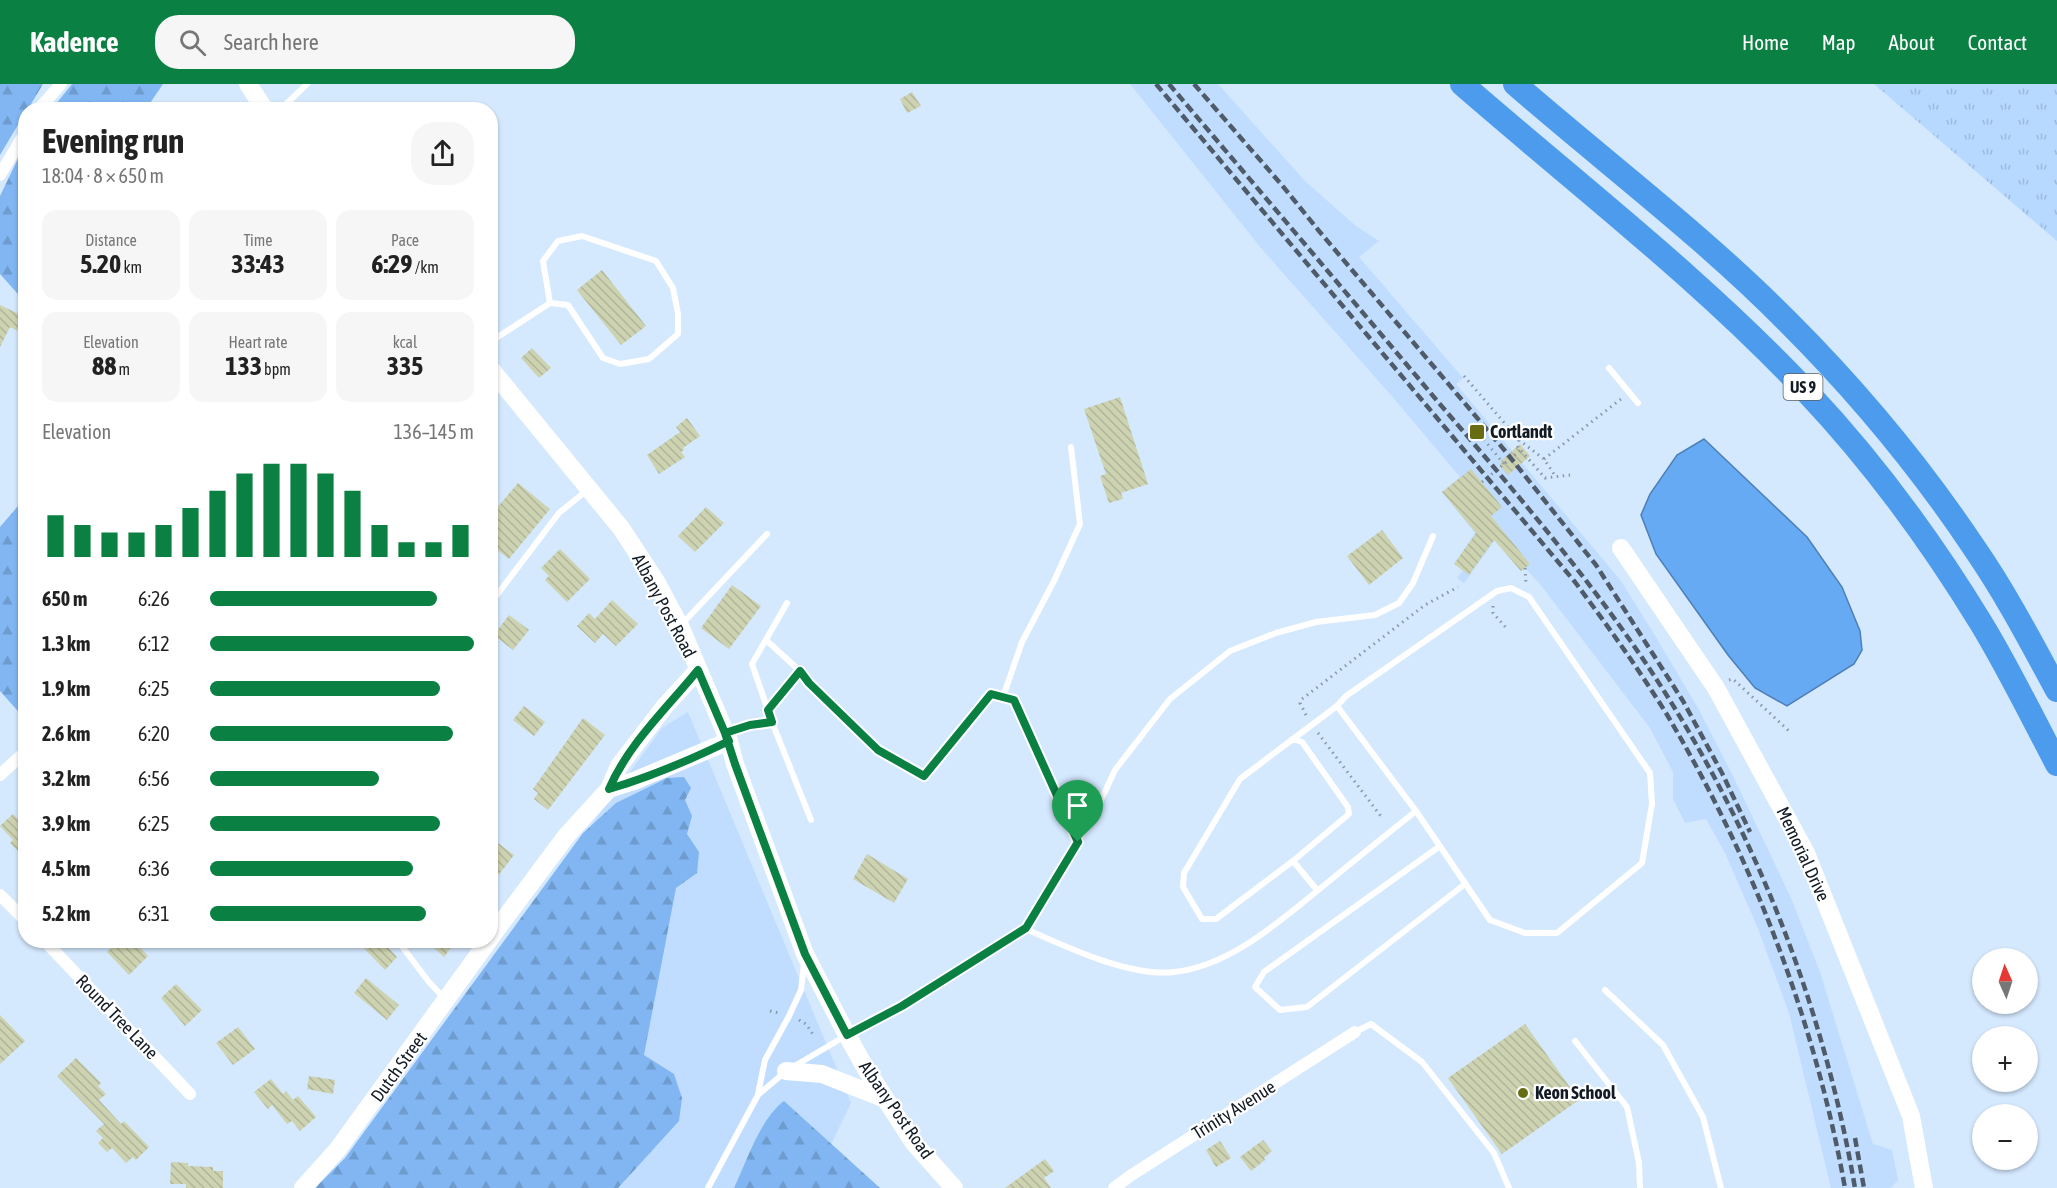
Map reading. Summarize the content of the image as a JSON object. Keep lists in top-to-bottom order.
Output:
{
  "streets": {
    "highway": ["US 9"],
    "street": [
      "Albany Post Road",
      "Memorial Drive",
      "Round Tree Lane",
      "Dutch Street",
      "Trinity Avenue"
    ]
  },
  "places": {
    "transit": ["Cortlandt"],
    "other": ["Keon School"]
  },
  "north": "top",
  "page": {
    "header": "Kadence",
    "search": "Search here",
    "nav": [
      "Home",
      "Map",
      "About",
      "Contact"
    ],
    "heading": ["Evening run", "18:04 · 8 × 650 m"],
    "stats": [
      ["Distance", "5.20 km"],
      ["Time", "33:43"],
      ["Pace", "6:29 /km"],
      ["Elevation", "88 m"],
      ["Heart rate", "133 bpm"],
      ["kcal", "335"]
    ],
    "chart": ["Elevation", "136–145 m"],
    "list": [
      {
        "name": "650 m",
        "note": "6:26"
      },
      {
        "name": "1.3 km",
        "note": "6:12"
      },
      {
        "name": "1.9 km",
        "note": "6:25"
      },
      {
        "name": "2.6 km",
        "note": "6:20"
      },
      {
        "name": "3.2 km",
        "note": "6:56"
      },
      {
        "name": "3.9 km",
        "note": "6:25"
      },
      {
        "name": "4.5 km",
        "note": "6:36"
      },
      {
        "name": "5.2 km",
        "note": "6:31"
      }
    ],
    "map_buttons": ["+", "−"]
  }
}
